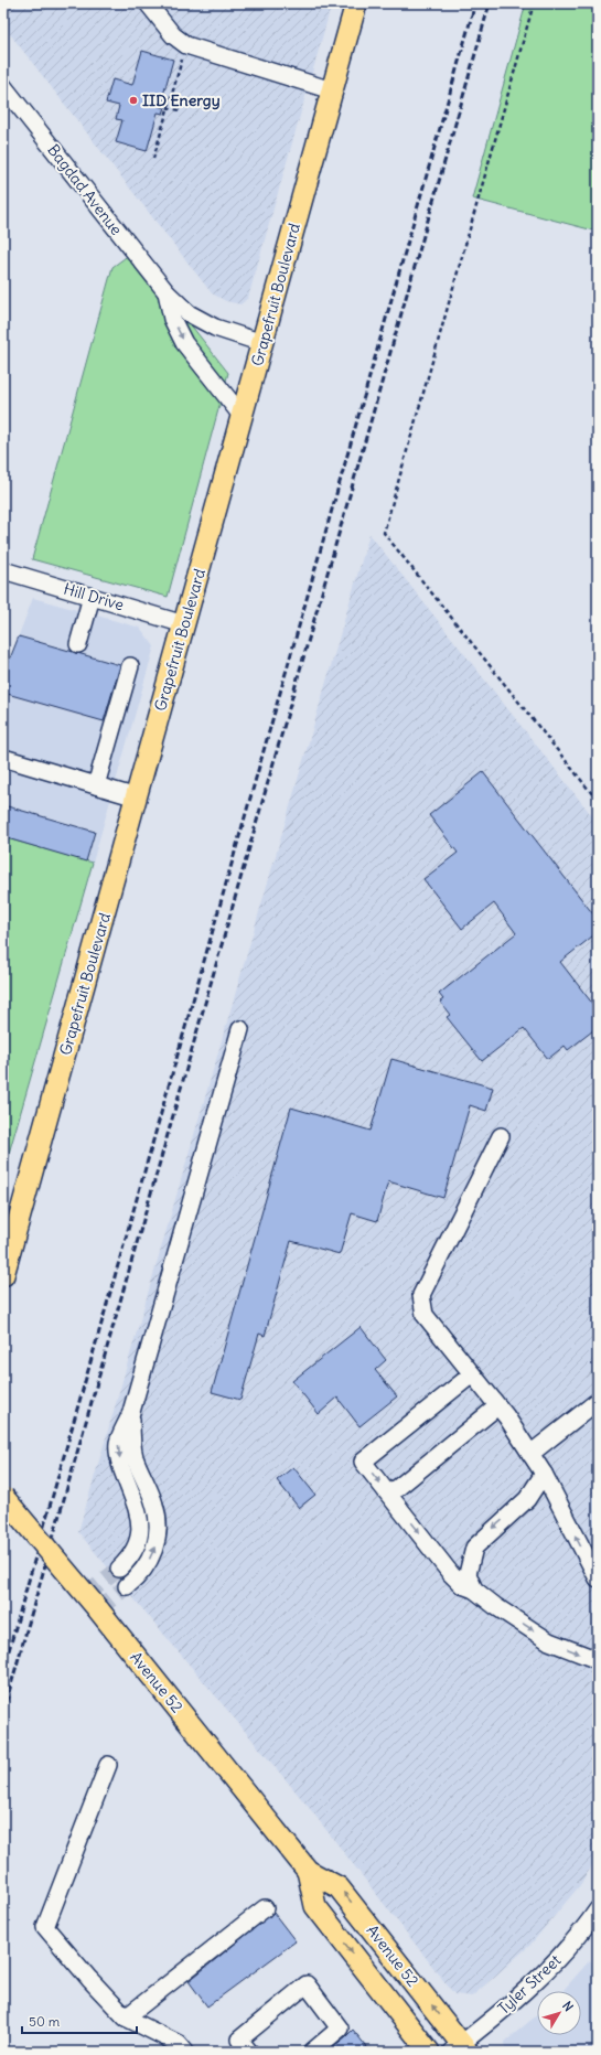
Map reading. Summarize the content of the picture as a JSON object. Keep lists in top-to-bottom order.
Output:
{
  "streets": {
    "main road": ["Grapefruit Boulevard", "Avenue 52"],
    "street": ["Bagdad Avenue", "Hill Drive", "Tyler Street"]
  },
  "crossings": [
    ["Bagdad Avenue", "Grapefruit Boulevard"],
    ["Grapefruit Boulevard", "Hill Drive"],
    ["Avenue 52", "Tyler Street"]
  ],
  "places": ["IID Energy"],
  "scale_bar": "50 m",
  "north": "top right"
}
